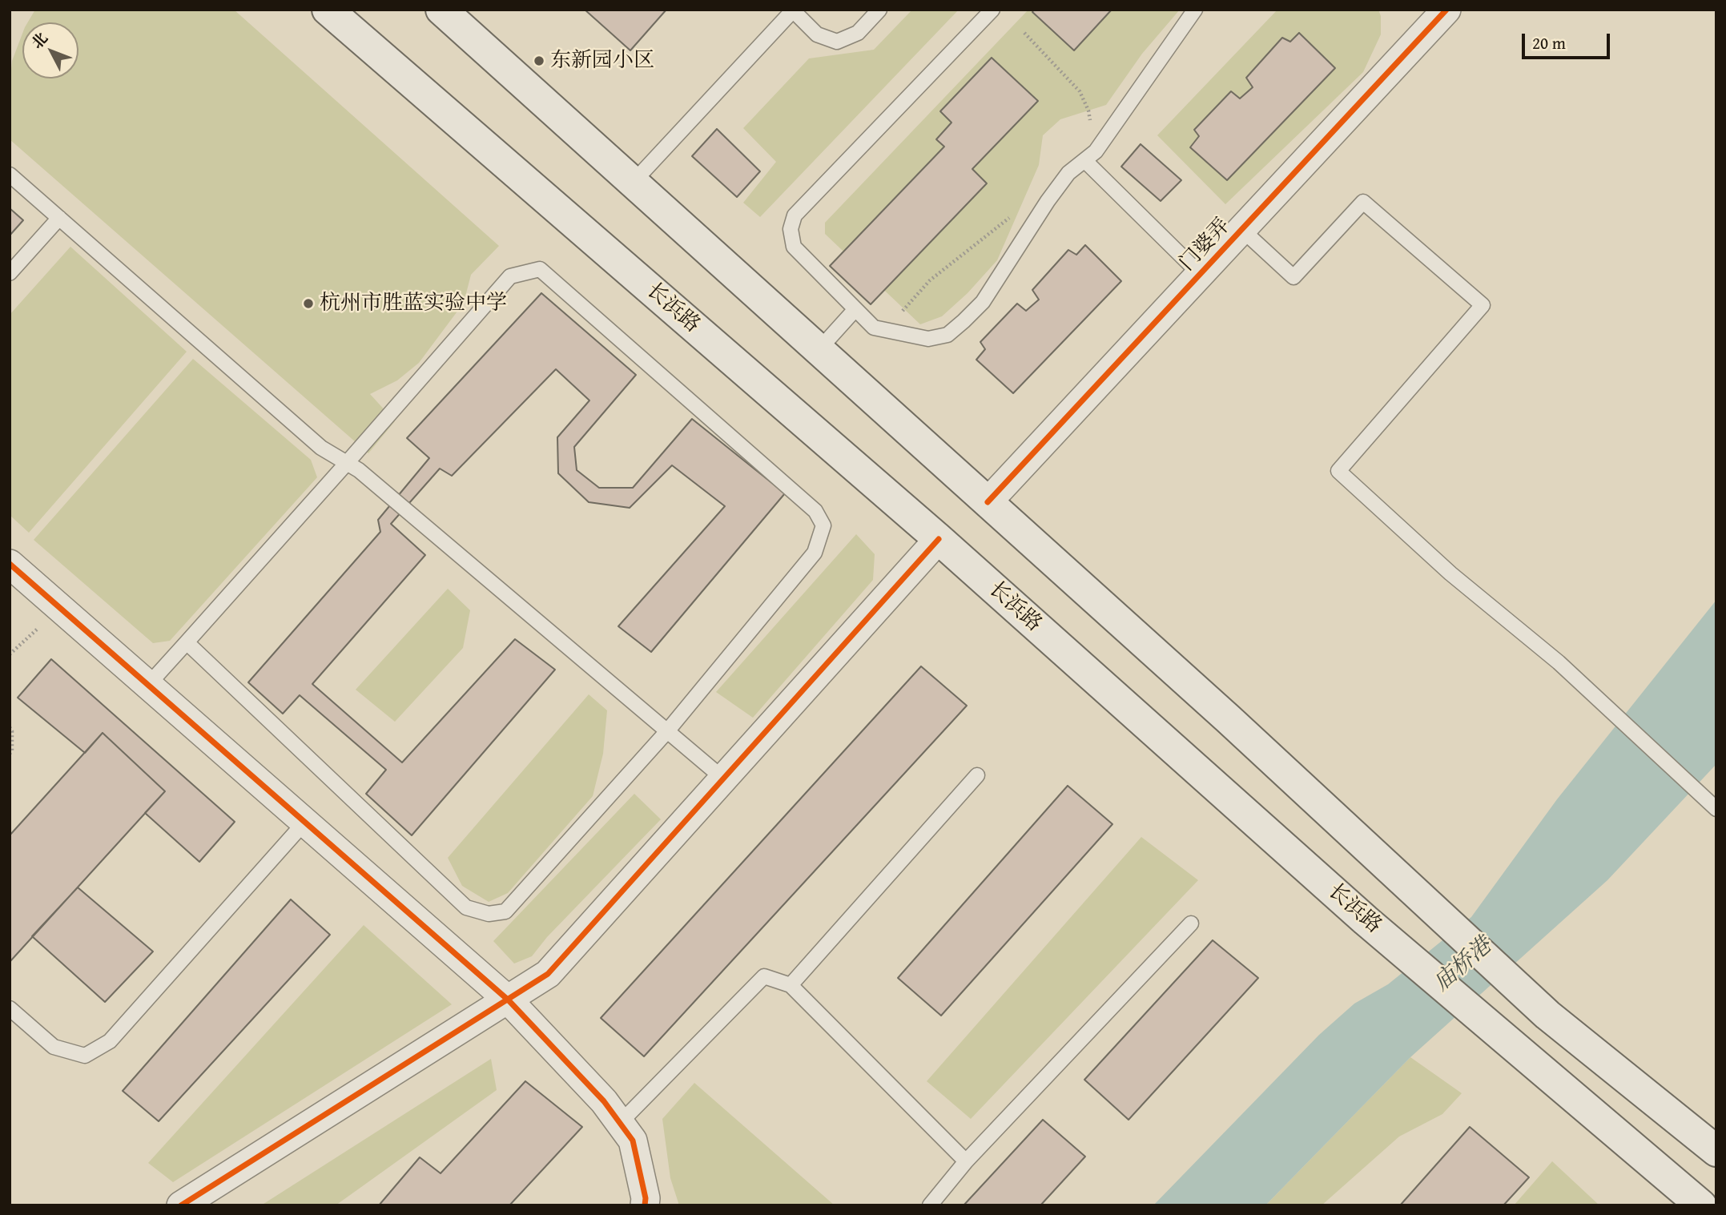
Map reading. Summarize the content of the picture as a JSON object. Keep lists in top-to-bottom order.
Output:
{
  "streets": {
    "main road": ["长浜路"],
    "street": ["门婆弄"]
  },
  "water": ["庙桥港"],
  "places": ["东新园小区", "杭州市胜蓝实验中学"],
  "scale_bar": "20 m",
  "north": "top left"
}
